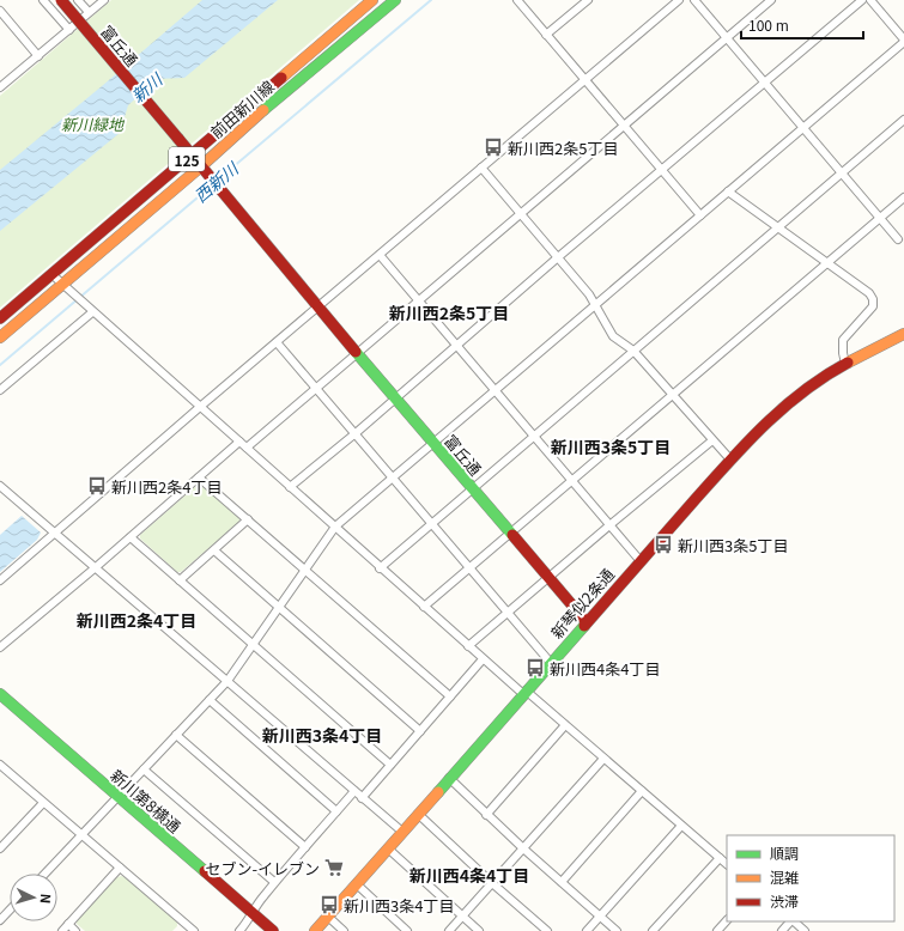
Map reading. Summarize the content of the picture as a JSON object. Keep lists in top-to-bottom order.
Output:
{
  "streets": {
    "street": [
      "富丘通",
      "前田新川線",
      "125",
      "新琴似2条通",
      "新川第8横通"
    ]
  },
  "crossings": [
    ["富丘通", "前田新川線"],
    ["富丘通", "新琴似2条通"]
  ],
  "districts": [
    "新川西2条5丁目",
    "新川西3条5丁目",
    "新川西2条4丁目",
    "新川西3条4丁目",
    "新川西4条4丁目"
  ],
  "water": ["新川", "西新川"],
  "parks": ["新川緑地"],
  "places": {
    "bus stop": [
      "新川西2条5丁目",
      "新川西2条4丁目",
      "新川西3条5丁目",
      "新川西4条4丁目",
      "新川西3条4丁目"
    ],
    "supermarket": ["セブン-イレブン"]
  },
  "legend": ["順調", "混雑", "渋滞"],
  "scale_bar": "100 m",
  "north": "right"
}
